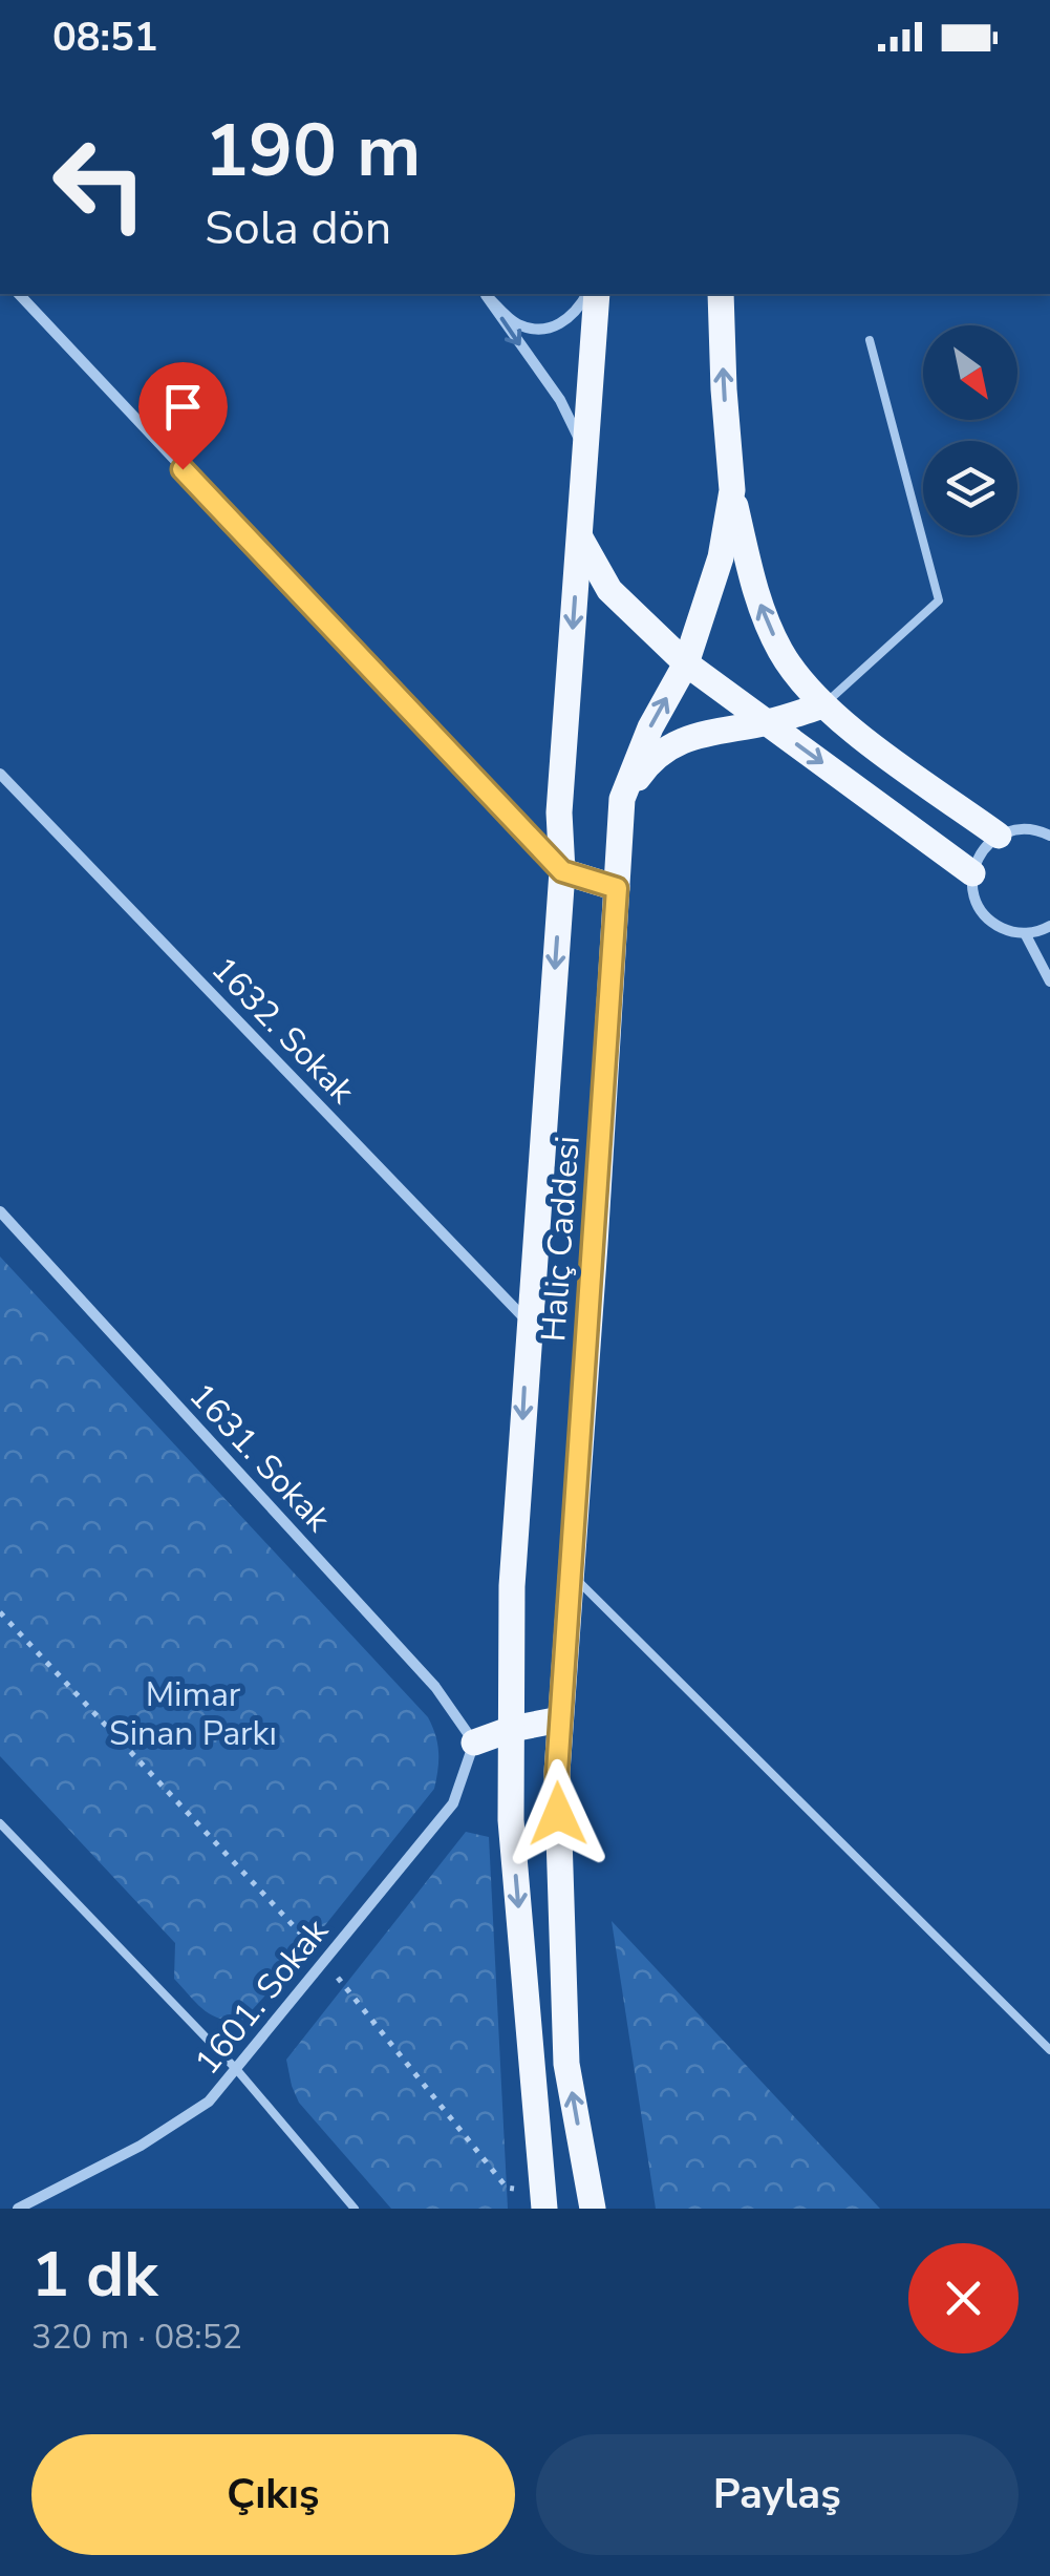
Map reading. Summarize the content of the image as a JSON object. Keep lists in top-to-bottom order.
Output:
{
  "streets": {
    "main road": ["Haliç Caddesi"],
    "street": ["1632. Sokak", "1631. Sokak", "1601. Sokak"]
  },
  "crossings": [
    ["1632. Sokak", "Haliç Caddesi"],
    ["1631. Sokak", "1601. Sokak"]
  ],
  "parks": ["Mimar Sinan Parkı"],
  "north": "bottom right",
  "page": {
    "status": "08:51",
    "turn": ["190 m", "Sola dön"],
    "heading": ["1 dk", "320 m · 08:52"],
    "buttons": ["Çıkış", "Paylaş"]
  }
}
